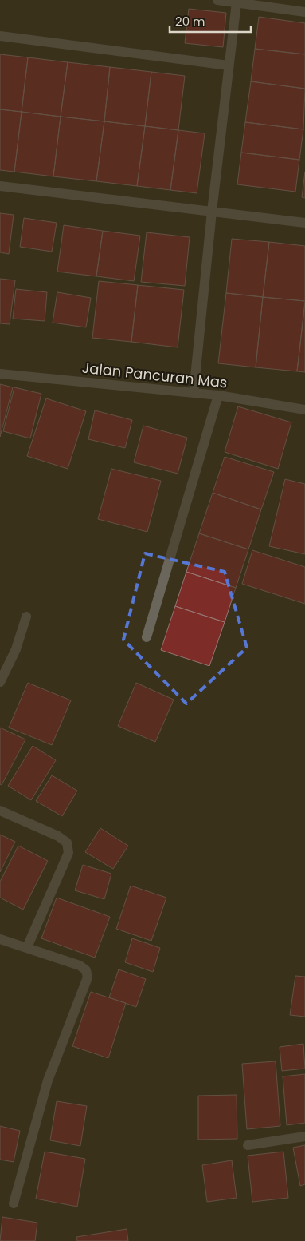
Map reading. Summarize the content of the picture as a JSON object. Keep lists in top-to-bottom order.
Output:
{
  "streets": {
    "street": ["Jalan Pancuran Mas"]
  },
  "scale_bar": "20 m"
}
